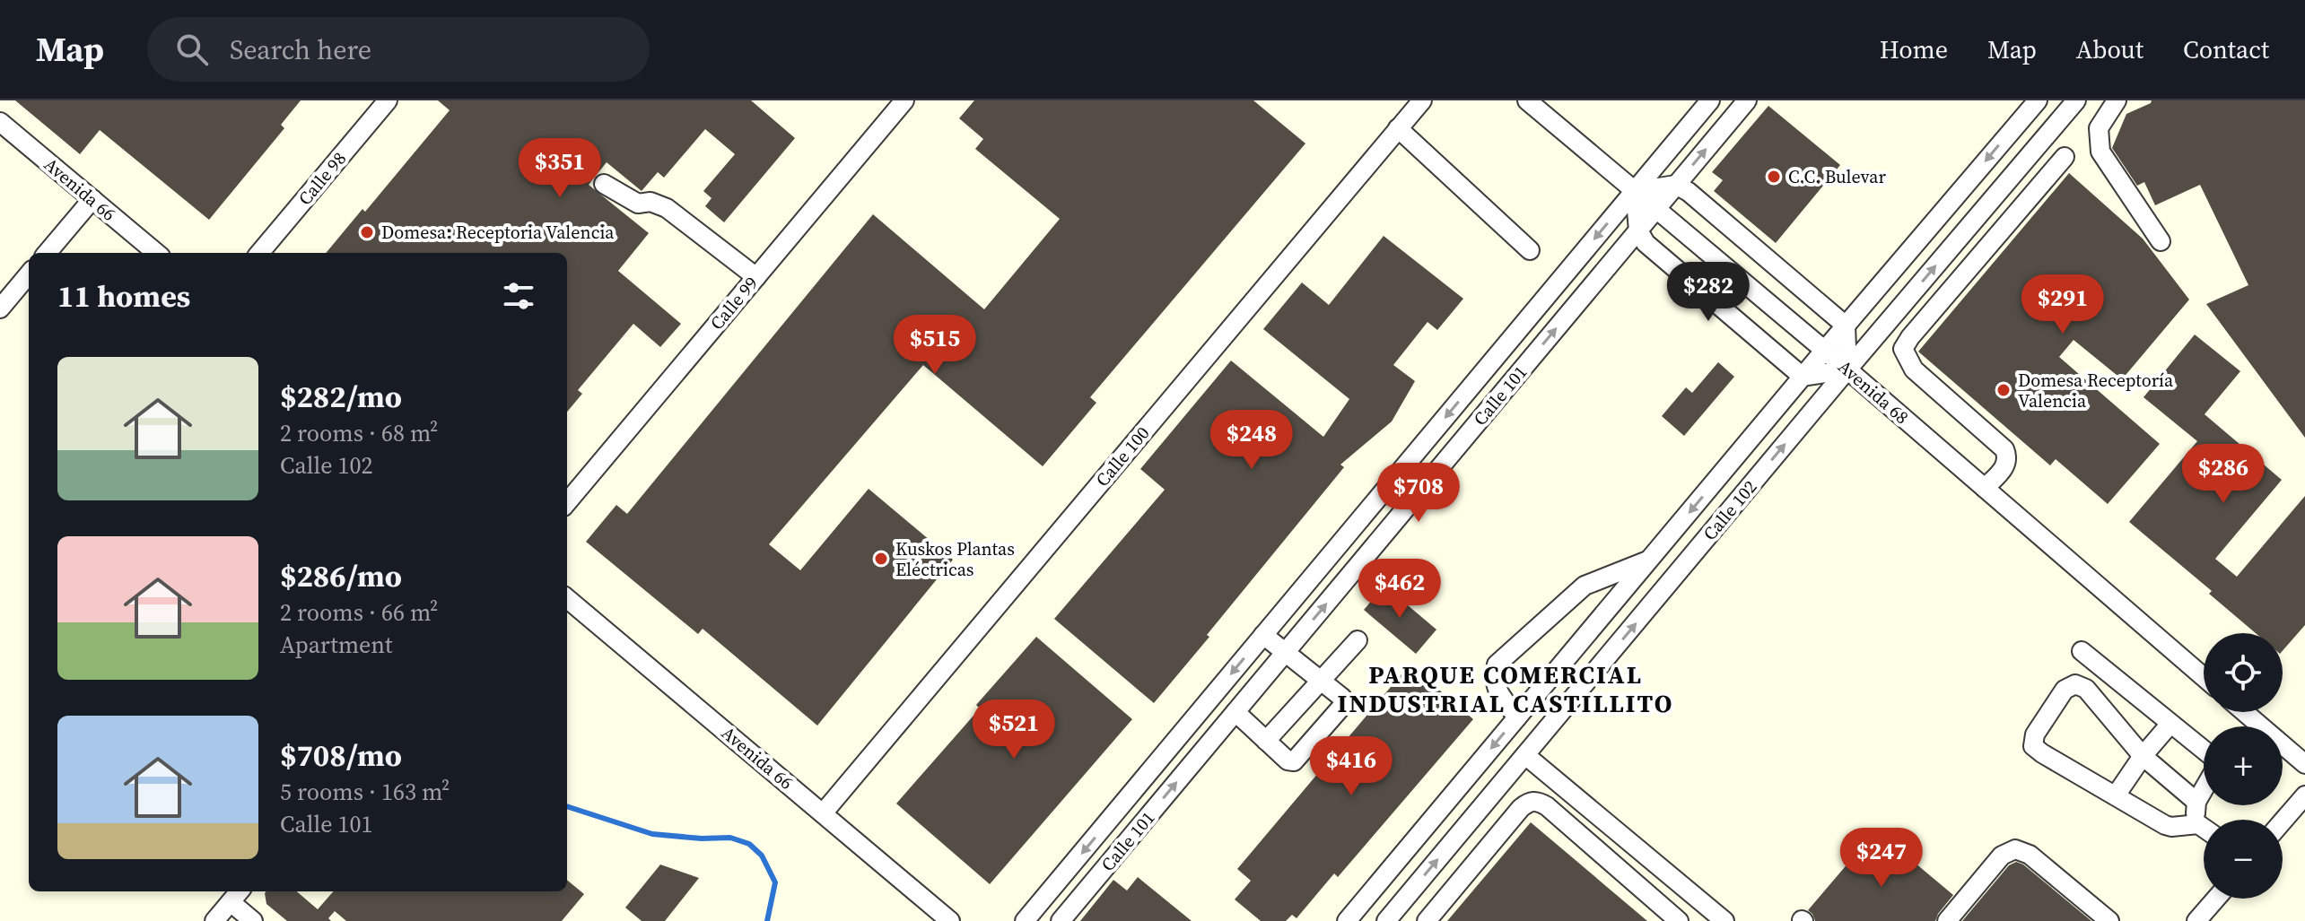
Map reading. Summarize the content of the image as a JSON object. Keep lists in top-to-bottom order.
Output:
{
  "streets": {
    "street": [
      "Calle 98",
      "Avenida 66",
      "Calle 99",
      "Avenida 68",
      "Calle 101",
      "Calle 100",
      "Calle 102"
    ]
  },
  "crossings": [
    ["Avenida 66", "Calle 100"],
    ["Avenida 68", "Calle 101"],
    ["Avenida 68", "Calle 102"]
  ],
  "districts": ["PARQUE COMERCIAL INDUSTRIAL CASTILLITO"],
  "places": [
    "C.C. Bulevar",
    "Domesa: Receptoria Valencia",
    "Domesa Receptoría Valencia",
    "Kuskos Plantas Eléctricas"
  ],
  "page": {
    "header": "Map",
    "search": "Search here",
    "nav": [
      "Home",
      "Map",
      "About",
      "Contact"
    ],
    "price": [
      "$351",
      "$282",
      "$291",
      "$515",
      "$248",
      "$286",
      "$708",
      "$462",
      "$521",
      "$416",
      "$247"
    ],
    "heading": "11 homes",
    "list": [
      {
        "name": "$282/mo",
        "note": "2 rooms · 68 m² · Calle 102"
      },
      {
        "name": "$286/mo",
        "note": "2 rooms · 66 m² · Apartment"
      },
      {
        "name": "$708/mo",
        "note": "5 rooms · 163 m² · Calle 101"
      }
    ],
    "map_buttons": ["+", "−"]
  }
}
